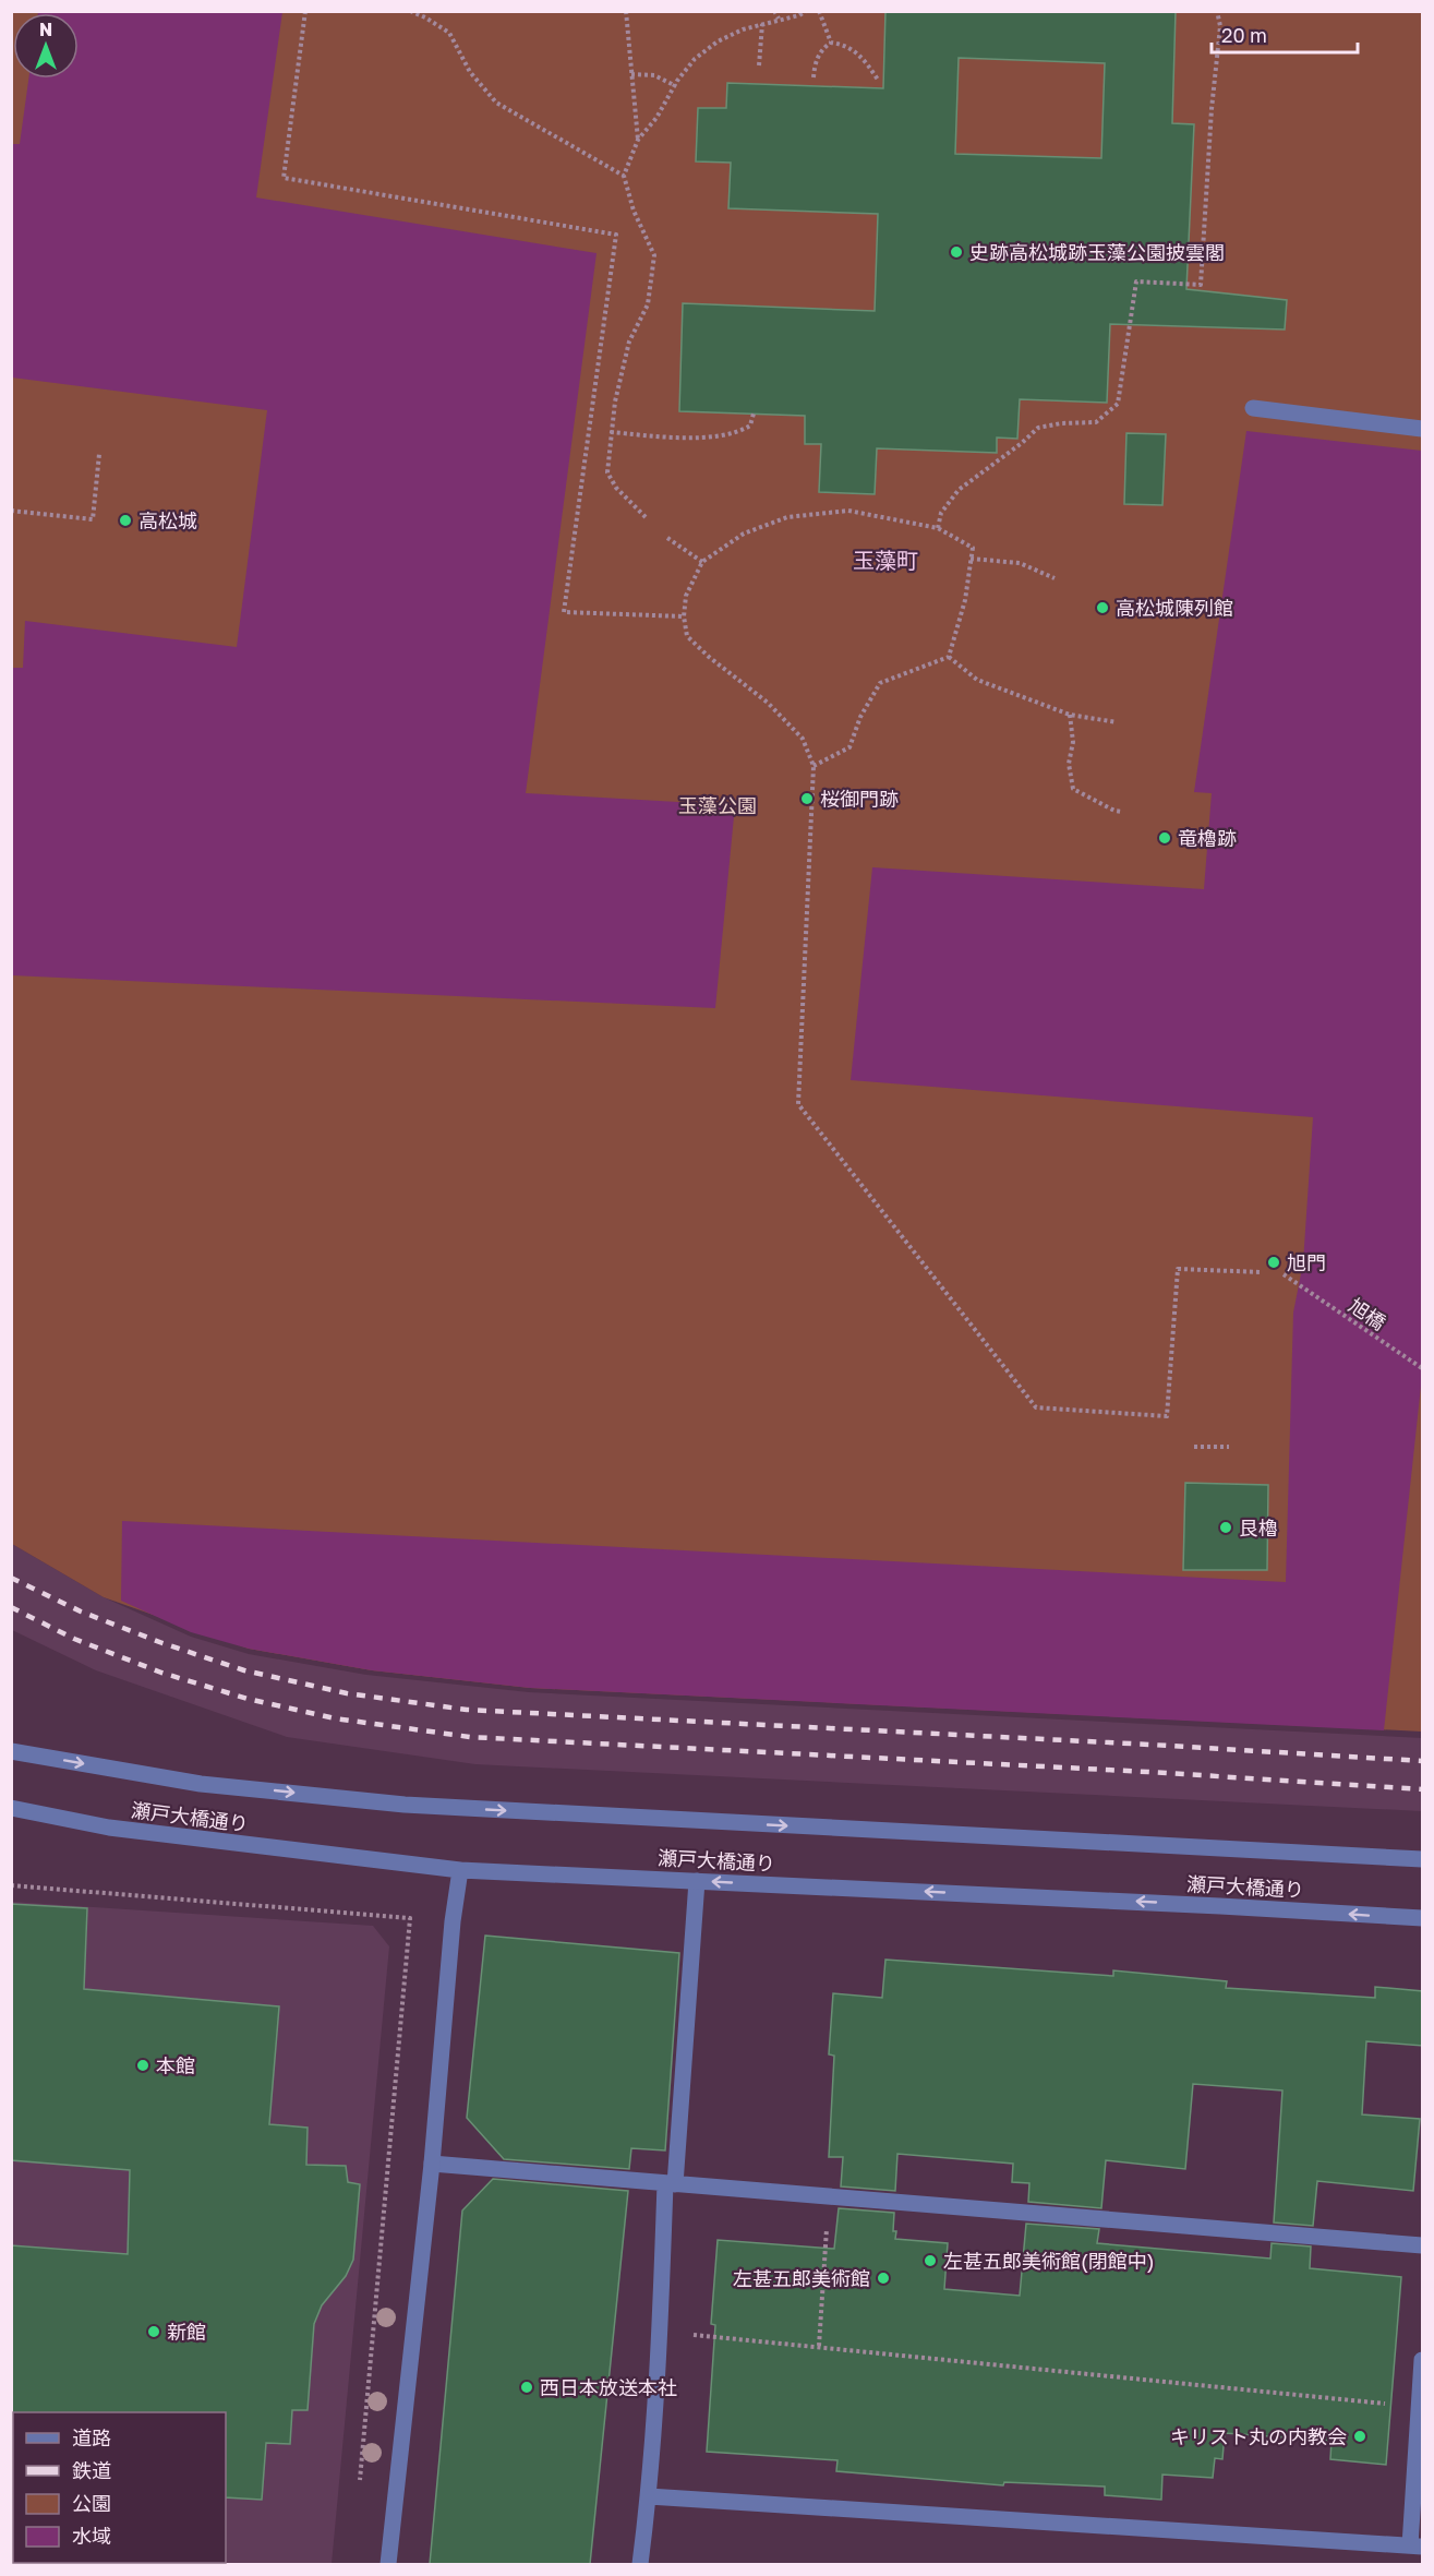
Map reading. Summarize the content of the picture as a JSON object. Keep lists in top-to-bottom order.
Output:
{
  "streets": {
    "street": ["瀬戸大橋通り"],
    "path": ["旭橋"]
  },
  "districts": ["玉藻町"],
  "parks": ["玉藻公園"],
  "places": [
    "史跡高松城跡玉藻公園披雲閣",
    "高松城",
    "高松城陳列館",
    "桜御門跡",
    "竜櫓跡",
    "旭門",
    "艮櫓",
    "本館",
    "左甚五郎美術館(閉館中)",
    "左甚五郎美術館",
    "新館",
    "西日本放送本社",
    "キリスト丸の内教会"
  ],
  "legend": [
    "道路",
    "鉄道",
    "公園",
    "水域"
  ],
  "scale_bar": "20 m",
  "north": "top"
}
